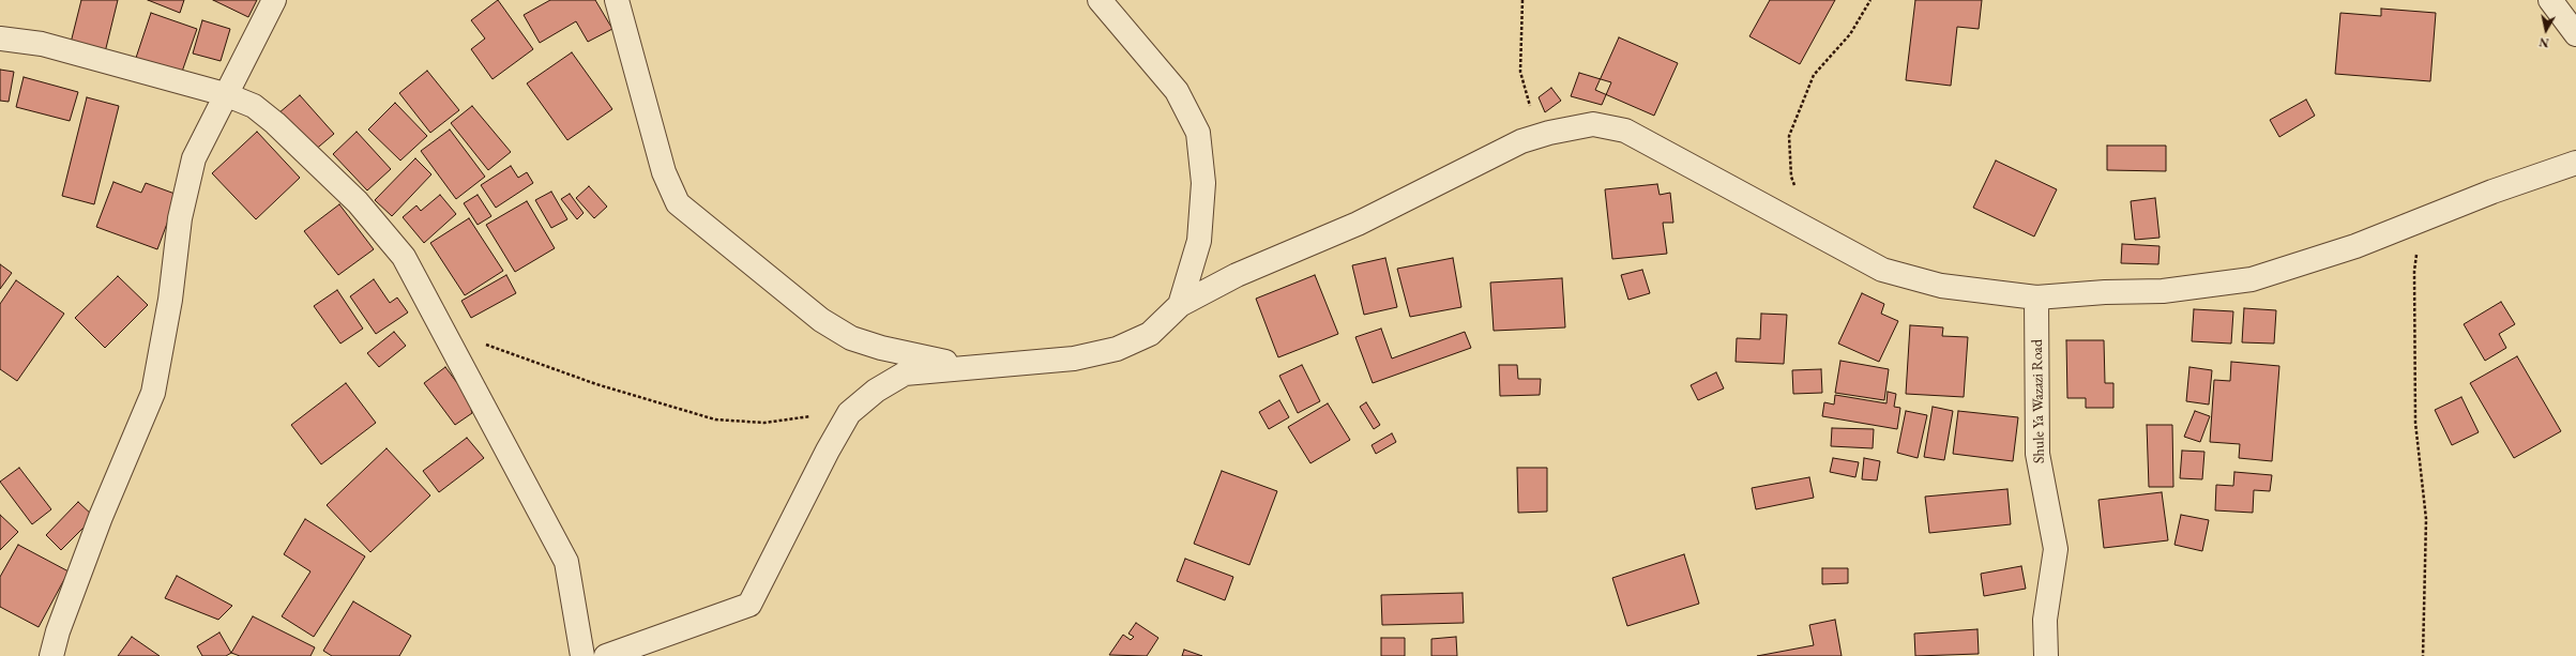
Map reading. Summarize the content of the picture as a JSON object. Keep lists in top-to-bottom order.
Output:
{
  "streets": {
    "street": ["Shule Ya Wazazi Road"]
  },
  "north": "bottom"
}
